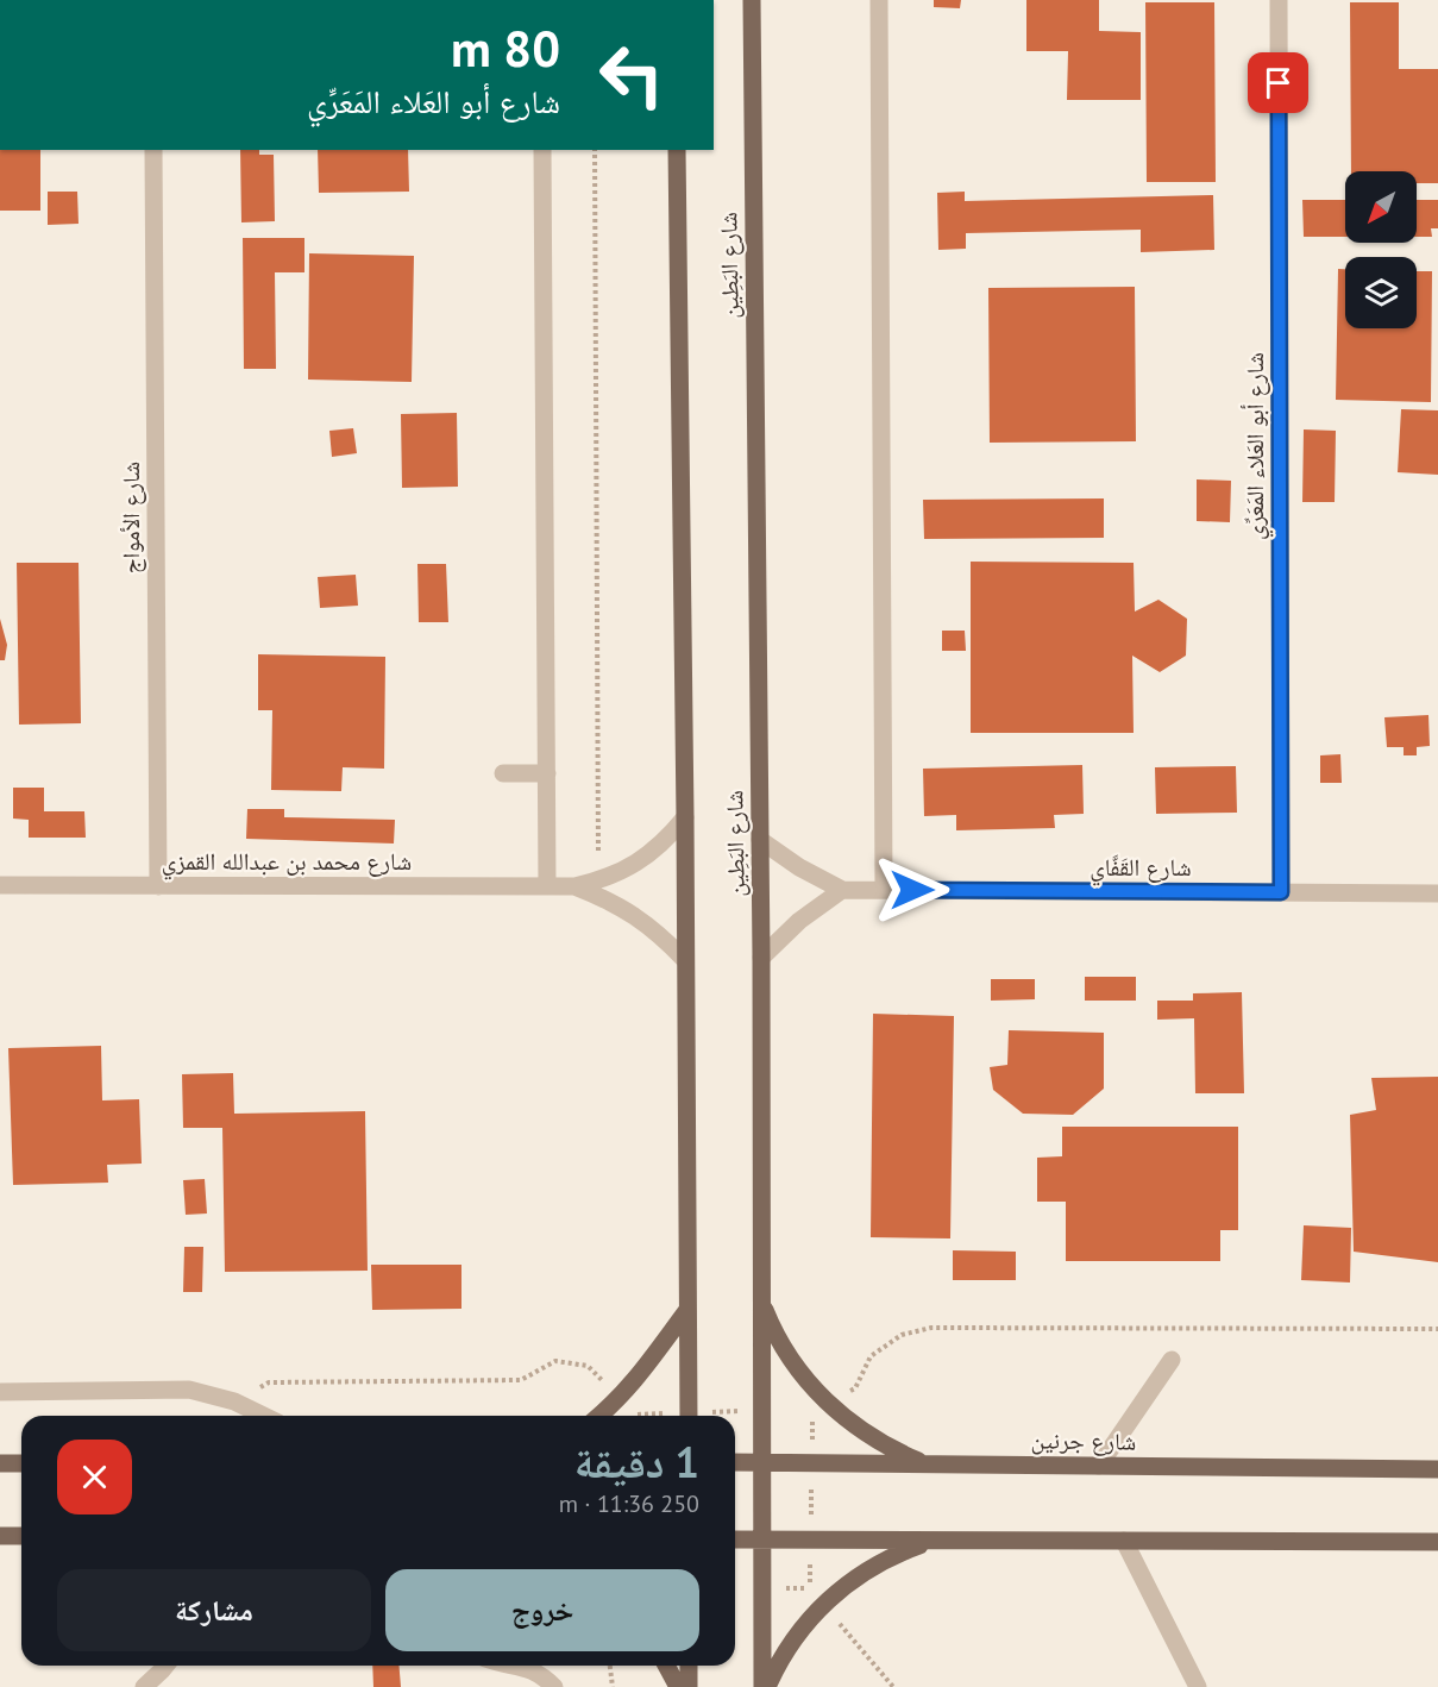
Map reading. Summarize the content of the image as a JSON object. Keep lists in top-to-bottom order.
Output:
{
  "streets": {
    "main road": ["شارع البَطِين", "شارع جرنين"],
    "street": [
      "شارع أبو العَلاء المَعَرِّي",
      "شارع الأمواج",
      "شارع محمد بن عبدالله القمزي",
      "شارع القَفَّاي"
    ]
  },
  "crossings": [
    ["شارع البَطِين", "شارع القَفَّاي"],
    ["شارع البَطِين", "شارع جرنين"],
    ["شارع أبو العَلاء المَعَرِّي", "شارع القَفَّاي"],
    ["شارع الأمواج", "شارع محمد بن عبدالله القمزي"]
  ],
  "north": "bottom left",
  "page": {
    "turn": ["80 m", "شارع أبو العَلاء المَعَرِّي"],
    "heading": ["1 دقيقة", "250 m · 11:36"],
    "buttons": ["خروج", "مشاركة"]
  }
}
